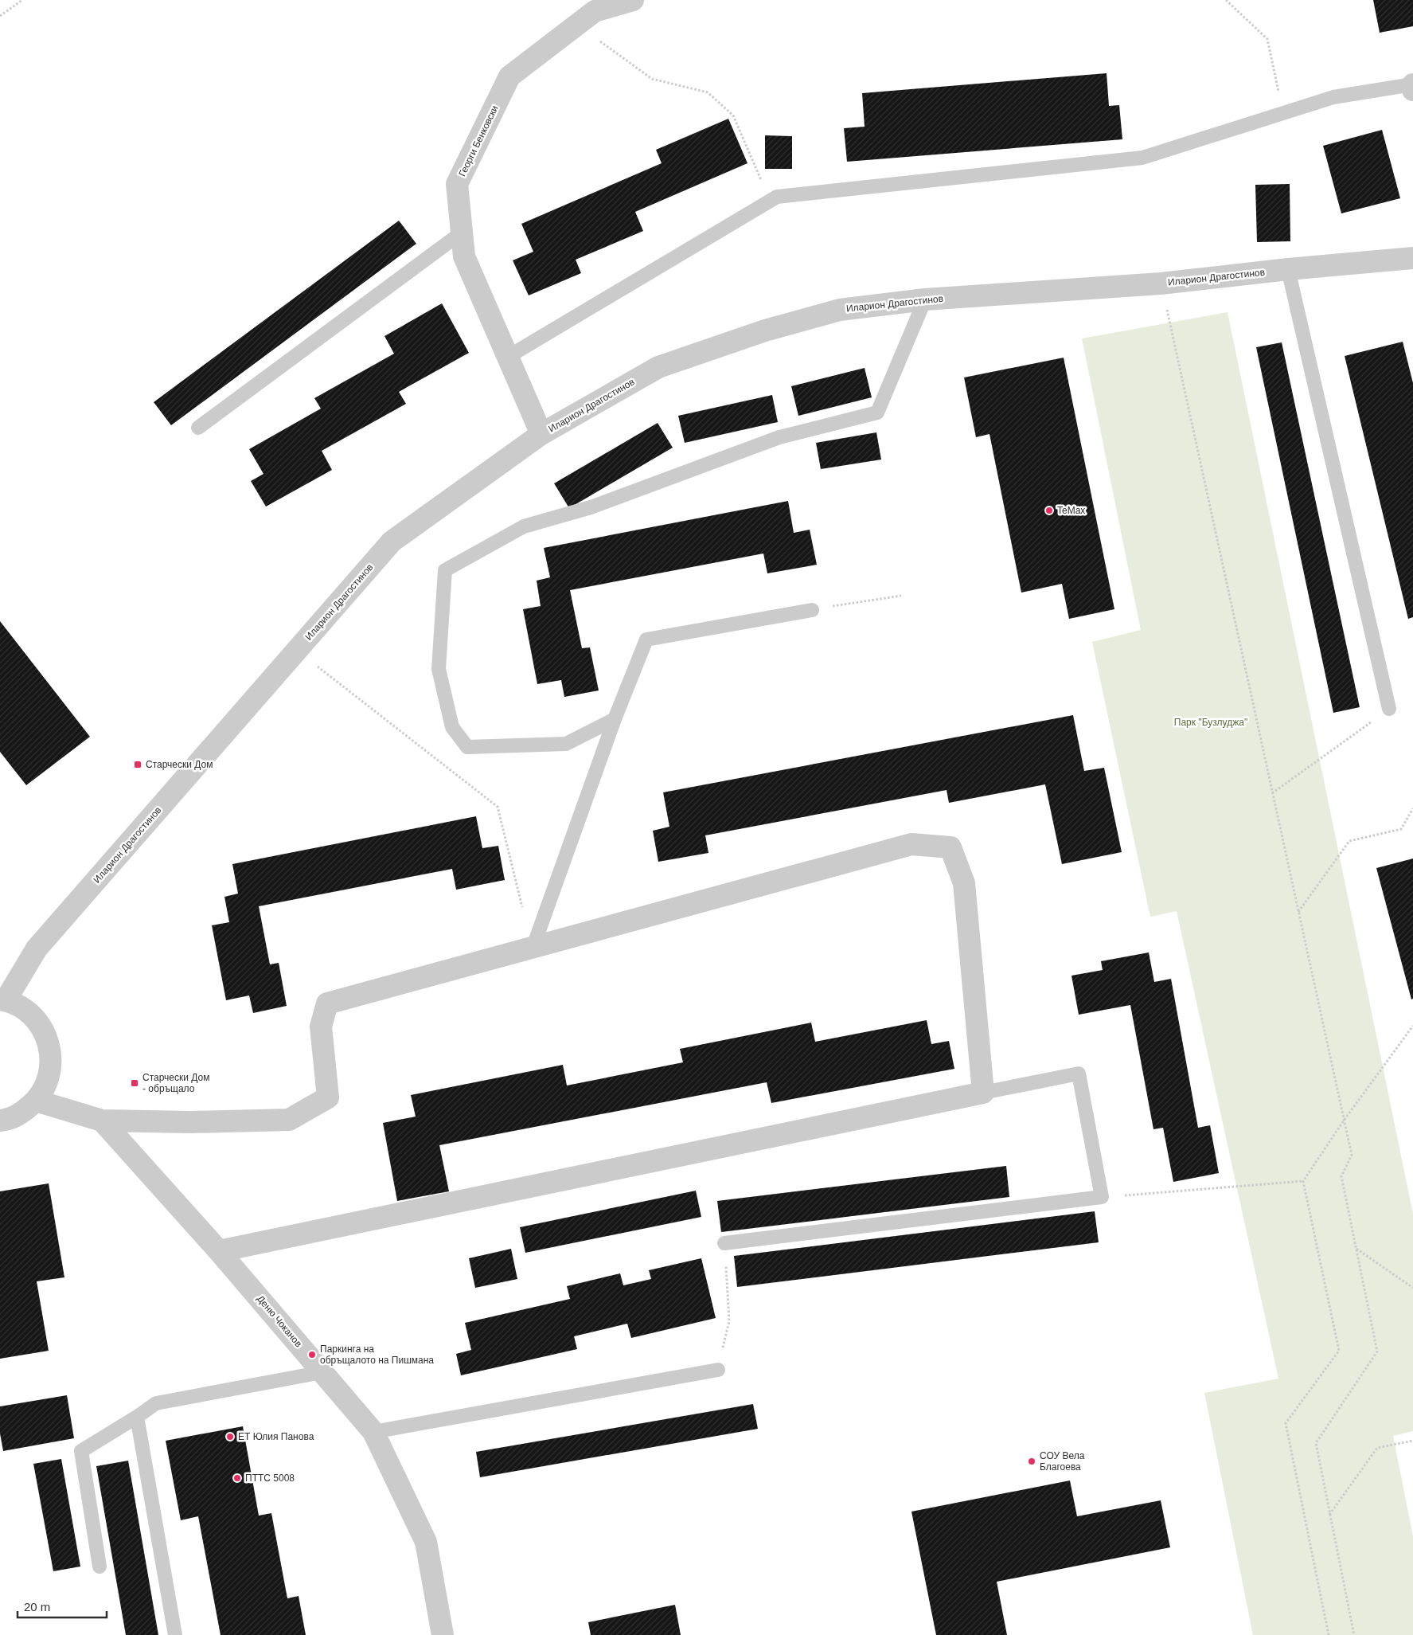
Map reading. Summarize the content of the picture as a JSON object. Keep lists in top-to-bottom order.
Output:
{
  "streets": {
    "street": ["Георги Бенковски", "Иларион Драгостинов", "Деню Чоканов"]
  },
  "crossings": [
    ["Георги Бенковски", "Иларион Драгостинов"]
  ],
  "parks": ["Парк \"Бузлуджа\""],
  "places": {
    "other": [
      "TeMax",
      "Паркинга на обръщалото на Пишмана",
      "ЕТ Юлия Панова",
      "СОУ Вела Благоева",
      "ПТТС 5008"
    ],
    "transit": ["Старчески Дом", "Старчески Дом - обръщало"]
  },
  "scale_bar": "20 m"
}
